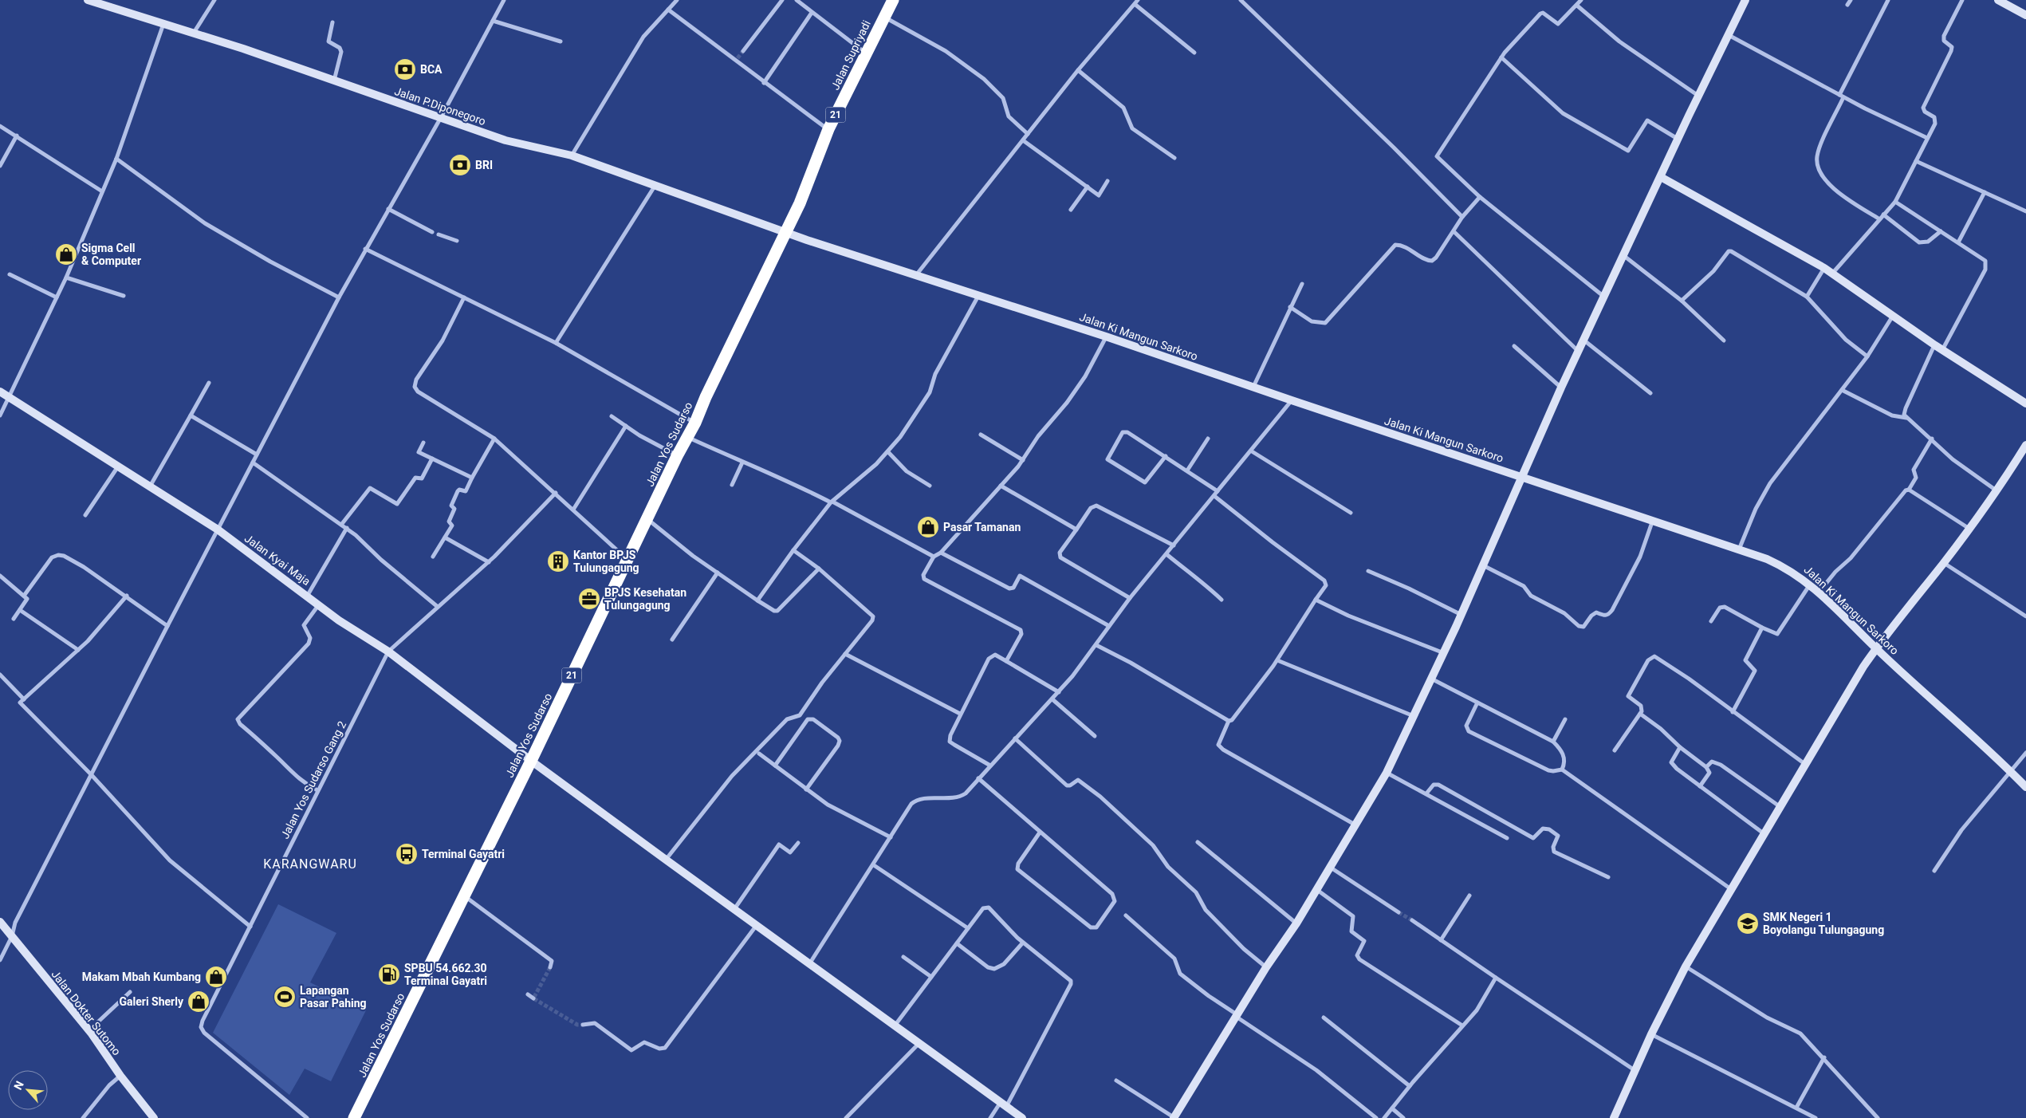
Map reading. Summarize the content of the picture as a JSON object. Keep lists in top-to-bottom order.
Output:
{
  "streets": {
    "highway": ["Jalan Supriyadi", "21", "Jalan Yos Sudarso"],
    "street": [
      "Jalan P.Diponegoro",
      "Jalan Ki Mangun Sarkoro",
      "Jalan Kyai Maja",
      "Jalan Yos Sudarso Gang 2",
      "Jalan Dokter Sutomo"
    ]
  },
  "crossings": [
    ["Jalan Supriyadi", "Jalan P.Diponegoro"],
    ["Jalan Supriyadi", "Jalan Ki Mangun Sarkoro"],
    ["Jalan Supriyadi", "Jalan Yos Sudarso"],
    ["Jalan P.Diponegoro", "Jalan Ki Mangun Sarkoro"],
    ["Jalan P.Diponegoro", "Jalan Yos Sudarso"],
    ["Jalan Ki Mangun Sarkoro", "Jalan Yos Sudarso"],
    ["Jalan Yos Sudarso", "Jalan Kyai Maja"],
    ["Jalan Kyai Maja", "Jalan Yos Sudarso Gang 2"]
  ],
  "districts": ["KARANGWARU"],
  "places": {
    "bank": ["BCA", "BRI"],
    "shop": [
      "Sigma Cell & Computer",
      "Pasar Tamanan",
      "Makam Mbah Kumbang",
      "Galeri Sherly"
    ],
    "building": ["Kantor BPJS Tulungagung"],
    "office": ["BPJS Kesehatan Tulungagung"],
    "bus stop": ["Terminal Gayatri"],
    "school or university": ["SMK Negeri 1 Boyolangu Tulungagung"],
    "fuel station": ["SPBU 54.662.30 Terminal Gayatri"],
    "sports": ["Lapangan Pasar Pahing"]
  },
  "north": "top left"
}
